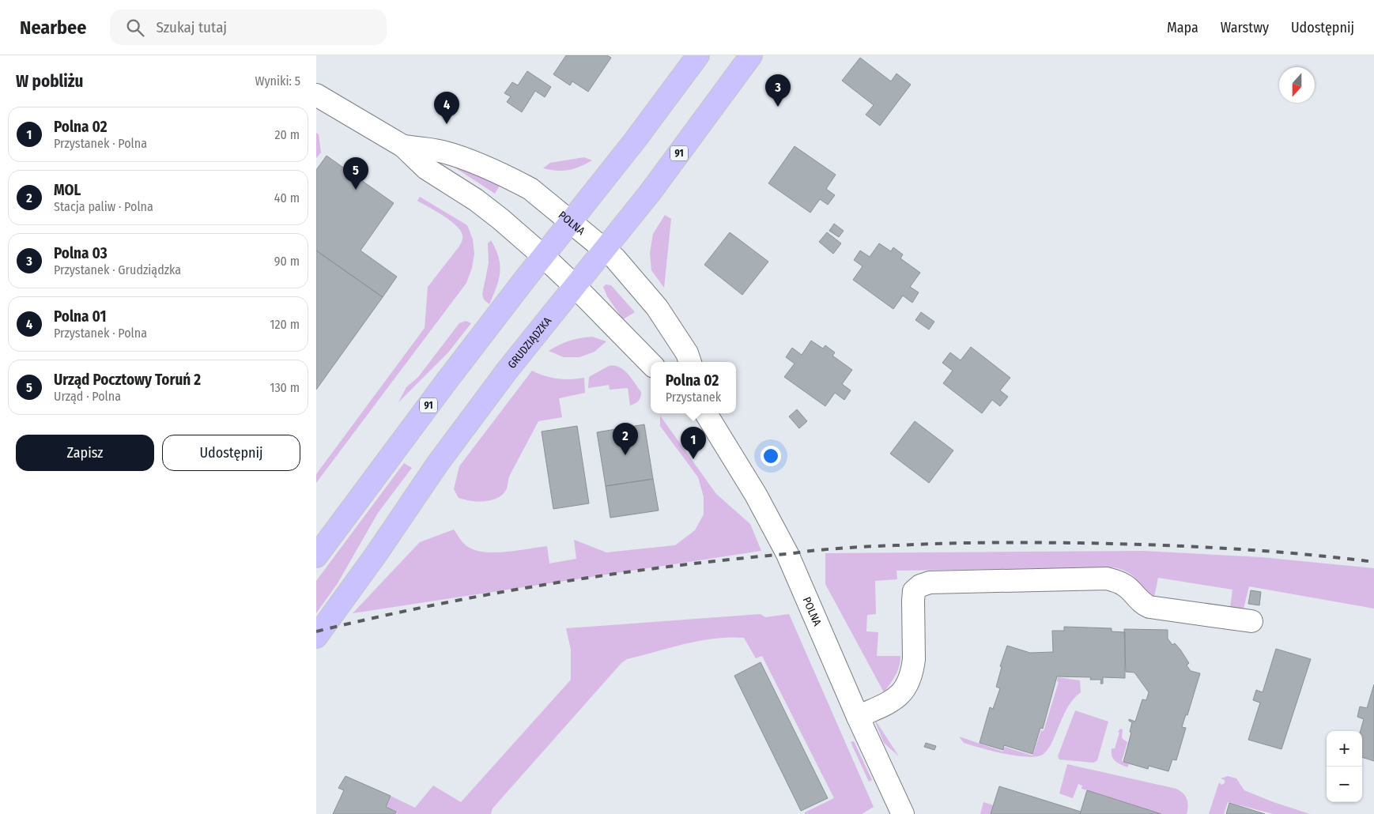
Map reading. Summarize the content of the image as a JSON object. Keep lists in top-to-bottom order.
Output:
{
  "streets": {
    "main road": ["91", "GRUDZIĄDZKA"],
    "street": ["POLNA"]
  },
  "crossings": [
    ["91", "POLNA"],
    ["POLNA", "GRUDZIĄDZKA"]
  ],
  "north": "bottom",
  "page": {
    "header": "Nearbee",
    "search": "Szukaj tutaj",
    "nav": ["Mapa", "Warstwy", "Udostępnij"],
    "heading": ["W pobliżu", "Wyniki: 5"],
    "pins": [
      "3",
      "4",
      "5",
      "2",
      "1"
    ],
    "list": [
      {
        "mark": "1",
        "name": "Polna 02",
        "note": "Przystanek · Polna",
        "value": "20 m"
      },
      {
        "mark": "2",
        "name": "MOL",
        "note": "Stacja paliw · Polna",
        "value": "40 m"
      },
      {
        "mark": "3",
        "name": "Polna 03",
        "note": "Przystanek · Grudziądzka",
        "value": "90 m"
      },
      {
        "mark": "4",
        "name": "Polna 01",
        "note": "Przystanek · Polna",
        "value": "120 m"
      },
      {
        "mark": "5",
        "name": "Urząd Pocztowy Toruń 2",
        "note": "Urząd · Polna",
        "value": "130 m"
      }
    ],
    "popup": ["Polna 02", "Przystanek"],
    "buttons": ["Zapisz", "Udostępnij"],
    "map_buttons": ["+", "−"]
  }
}
